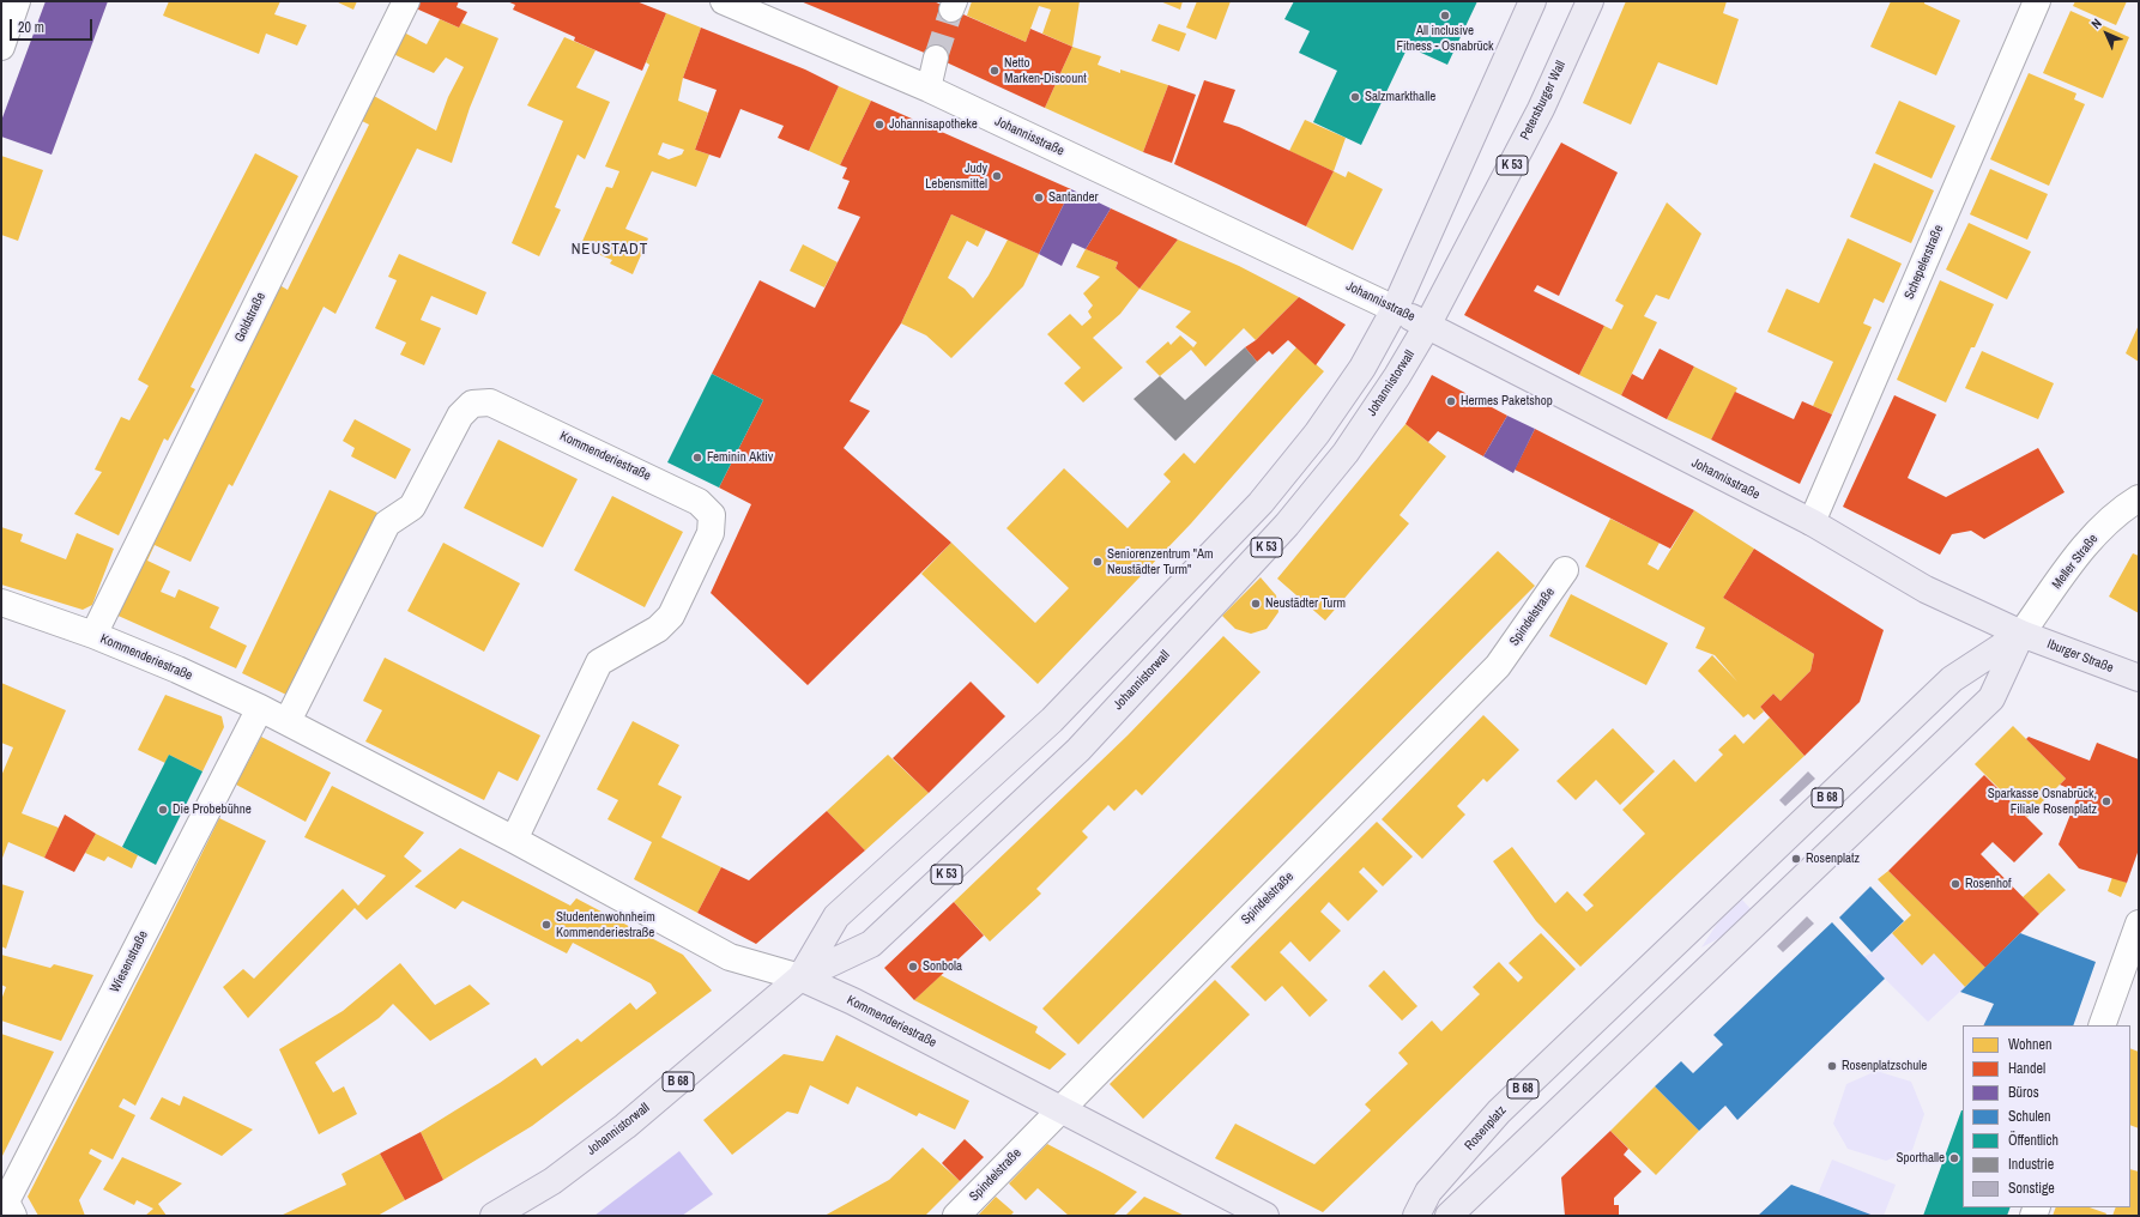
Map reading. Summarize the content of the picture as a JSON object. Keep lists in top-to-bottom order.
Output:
{
  "streets": {
    "main road": [
      "Petersburger Wall",
      "Johannisstraße",
      "K 53",
      "Johannistorwall",
      "Kommenderiestraße",
      "Iburger Straße",
      "B 68",
      "Rosenplatz"
    ],
    "street": [
      "Schepelerstraße",
      "Goldstraße",
      "Meller Straße",
      "Spindelstraße",
      "Wiesenstraße"
    ]
  },
  "crossings": [
    ["Petersburger Wall", "Johannisstraße"],
    ["Petersburger Wall", "Johannistorwall"],
    ["Johannisstraße", "K 53"],
    ["Johannisstraße", "Schepelerstraße"],
    ["Johannisstraße", "Johannistorwall"],
    ["Johannisstraße", "Meller Straße"],
    ["Johannisstraße", "Iburger Straße"],
    ["Johannisstraße", "Rosenplatz"],
    ["K 53", "Johannistorwall"],
    ["Goldstraße", "Kommenderiestraße"],
    ["Johannistorwall", "Kommenderiestraße"],
    ["Kommenderiestraße", "Spindelstraße"],
    ["Kommenderiestraße", "Wiesenstraße"],
    ["Meller Straße", "Iburger Straße"],
    ["Meller Straße", "Rosenplatz"],
    ["Iburger Straße", "Rosenplatz"]
  ],
  "districts": ["NEUSTADT"],
  "places": [
    "All inclusive Fitness - Osnabrück",
    "Netto Marken-Discount",
    "Salzmarkthalle",
    "Johannisapotheke",
    "Judy Lebensmittel",
    "Santander",
    "Hermes Paketshop",
    "Feminin Aktiv",
    "Seniorenzentrum \"Am Neustädter Turm\"",
    "Neustädter Turm",
    "Sparkasse Osnabrück, Filiale Rosenplatz",
    "Die Probebühne",
    "Rosenplatz",
    "Rosenhof",
    "Studentenwohnheim Kommenderiestraße",
    "Sonbola",
    "Rosenplatzschule",
    "Sporthalle"
  ],
  "legend": [
    "Wohnen",
    "Handel",
    "Büros",
    "Schulen",
    "Öffentlich",
    "Industrie",
    "Sonstige"
  ],
  "scale_bar": "20 m",
  "north": "top left"
}
